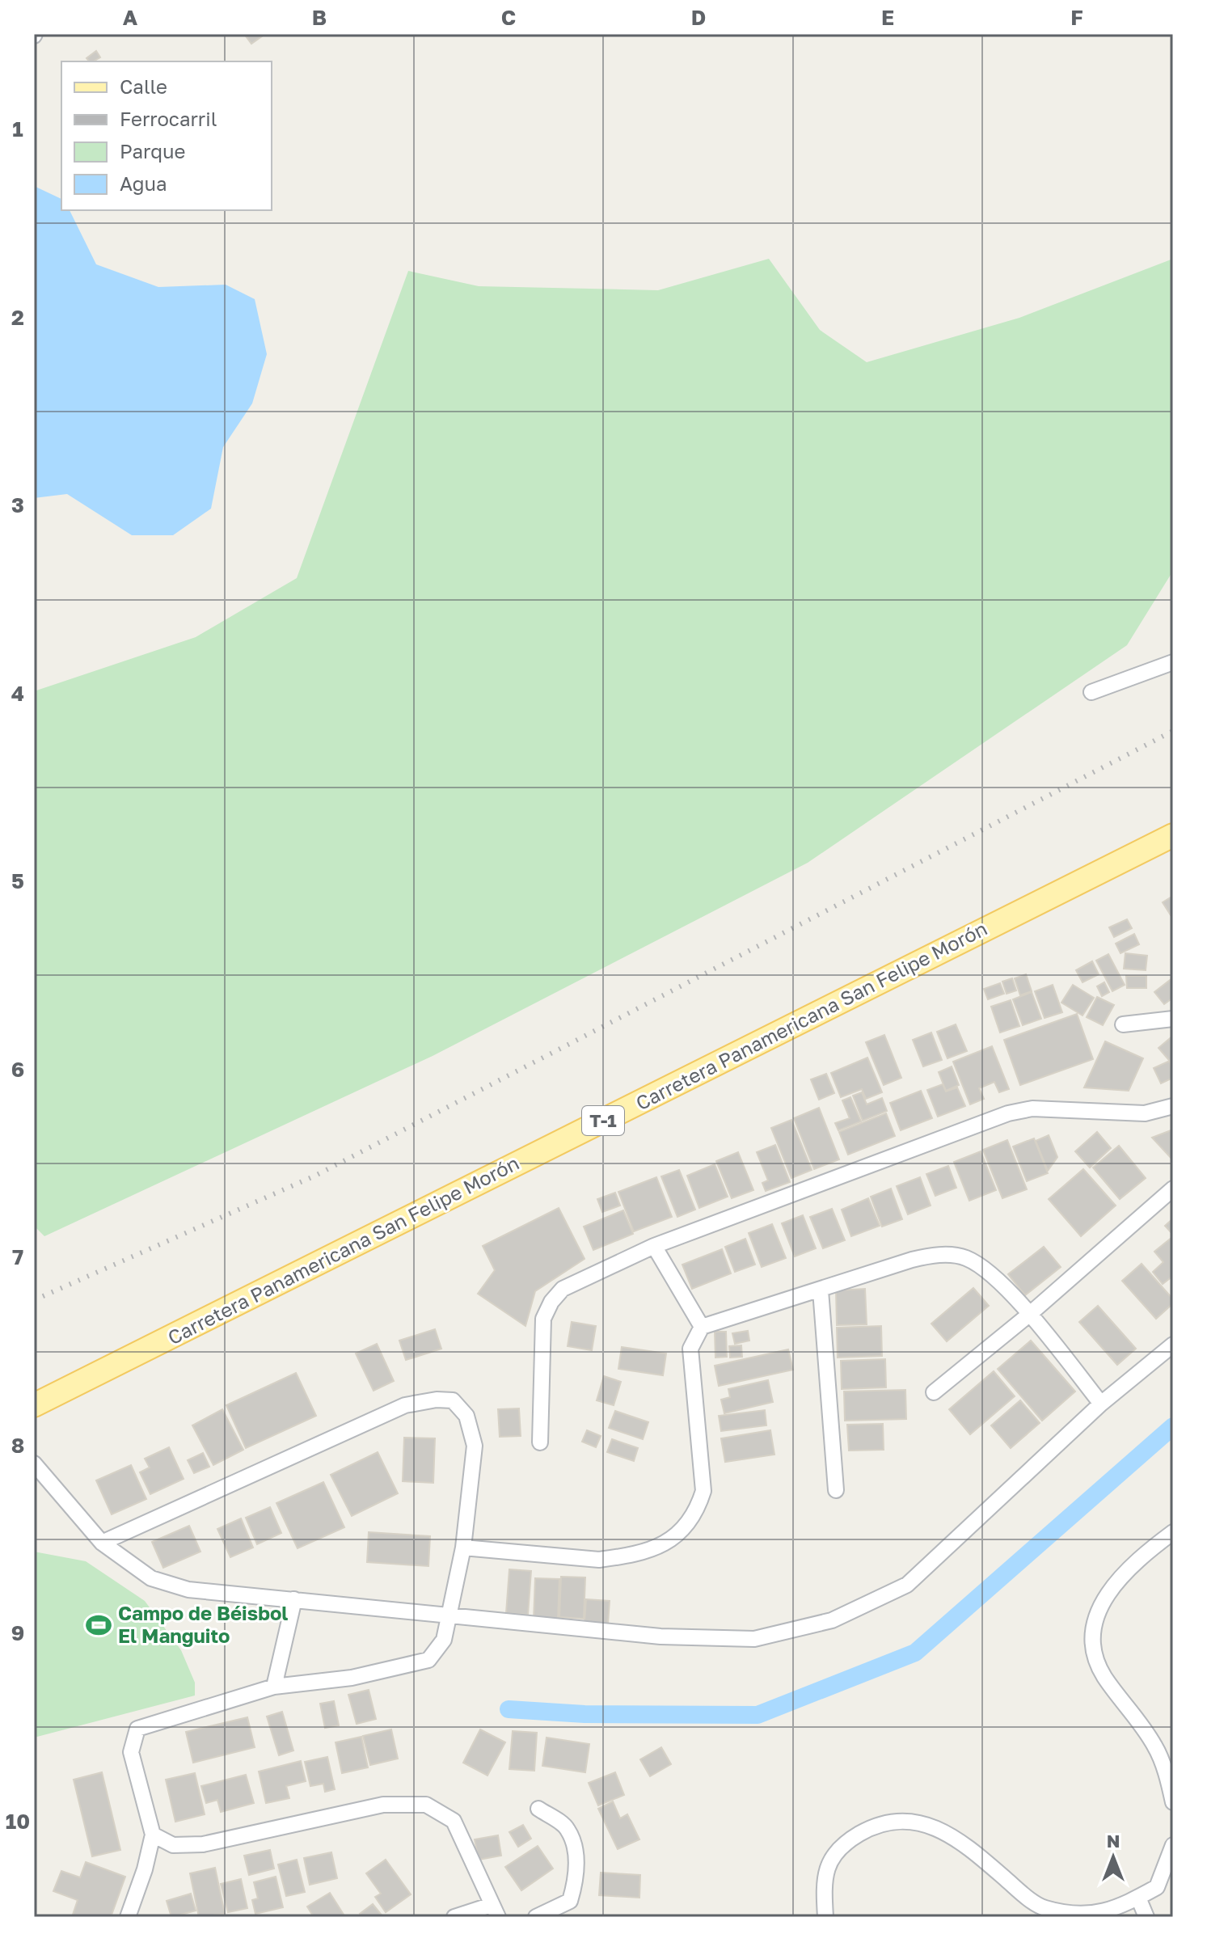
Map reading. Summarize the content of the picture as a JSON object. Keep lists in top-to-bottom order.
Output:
{
  "streets": {
    "main road": ["Carretera Panamericana San Felipe Morón", "T-1"]
  },
  "places": {
    "sports": ["Campo de Béisbol El Manguito"]
  },
  "legend": [
    "Calle",
    "Ferrocarril",
    "Parque",
    "Agua"
  ],
  "north": "top",
  "grid": {
    "columns": [
      "A",
      "B",
      "C",
      "D",
      "E",
      "F"
    ],
    "rows": [
      "1",
      "2",
      "3",
      "4",
      "5",
      "6",
      "7",
      "8",
      "9",
      "10"
    ]
  }
}
